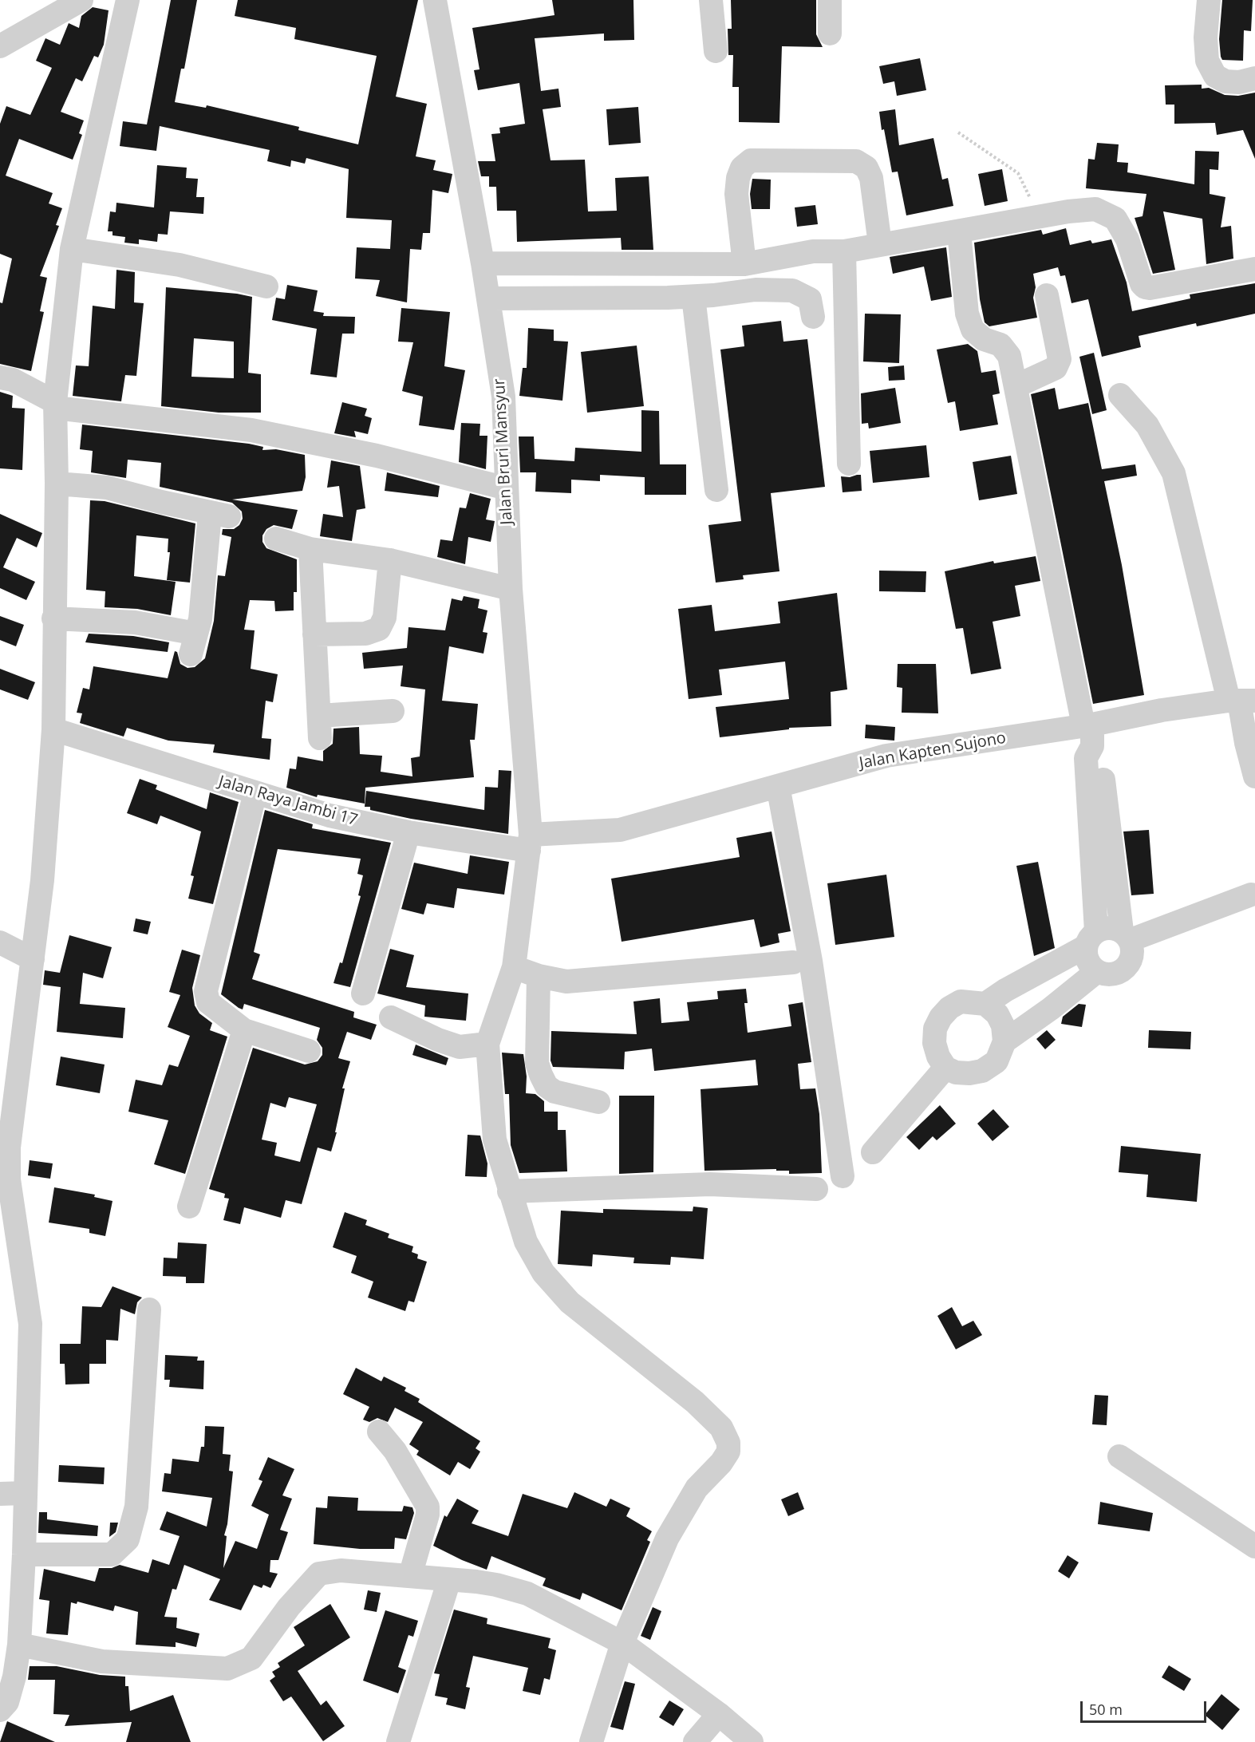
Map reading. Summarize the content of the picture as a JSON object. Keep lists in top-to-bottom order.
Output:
{
  "streets": {
    "street": ["Jalan Bruri Mansyur", "Jalan Kapten Sujono", "Jalan Raya Jambi 17"]
  },
  "crossings": [
    ["Jalan Bruri Mansyur", "Jalan Kapten Sujono"],
    ["Jalan Bruri Mansyur", "Jalan Raya Jambi 17"],
    ["Jalan Kapten Sujono", "Jalan Raya Jambi 17"]
  ],
  "scale_bar": "50 m"
}
